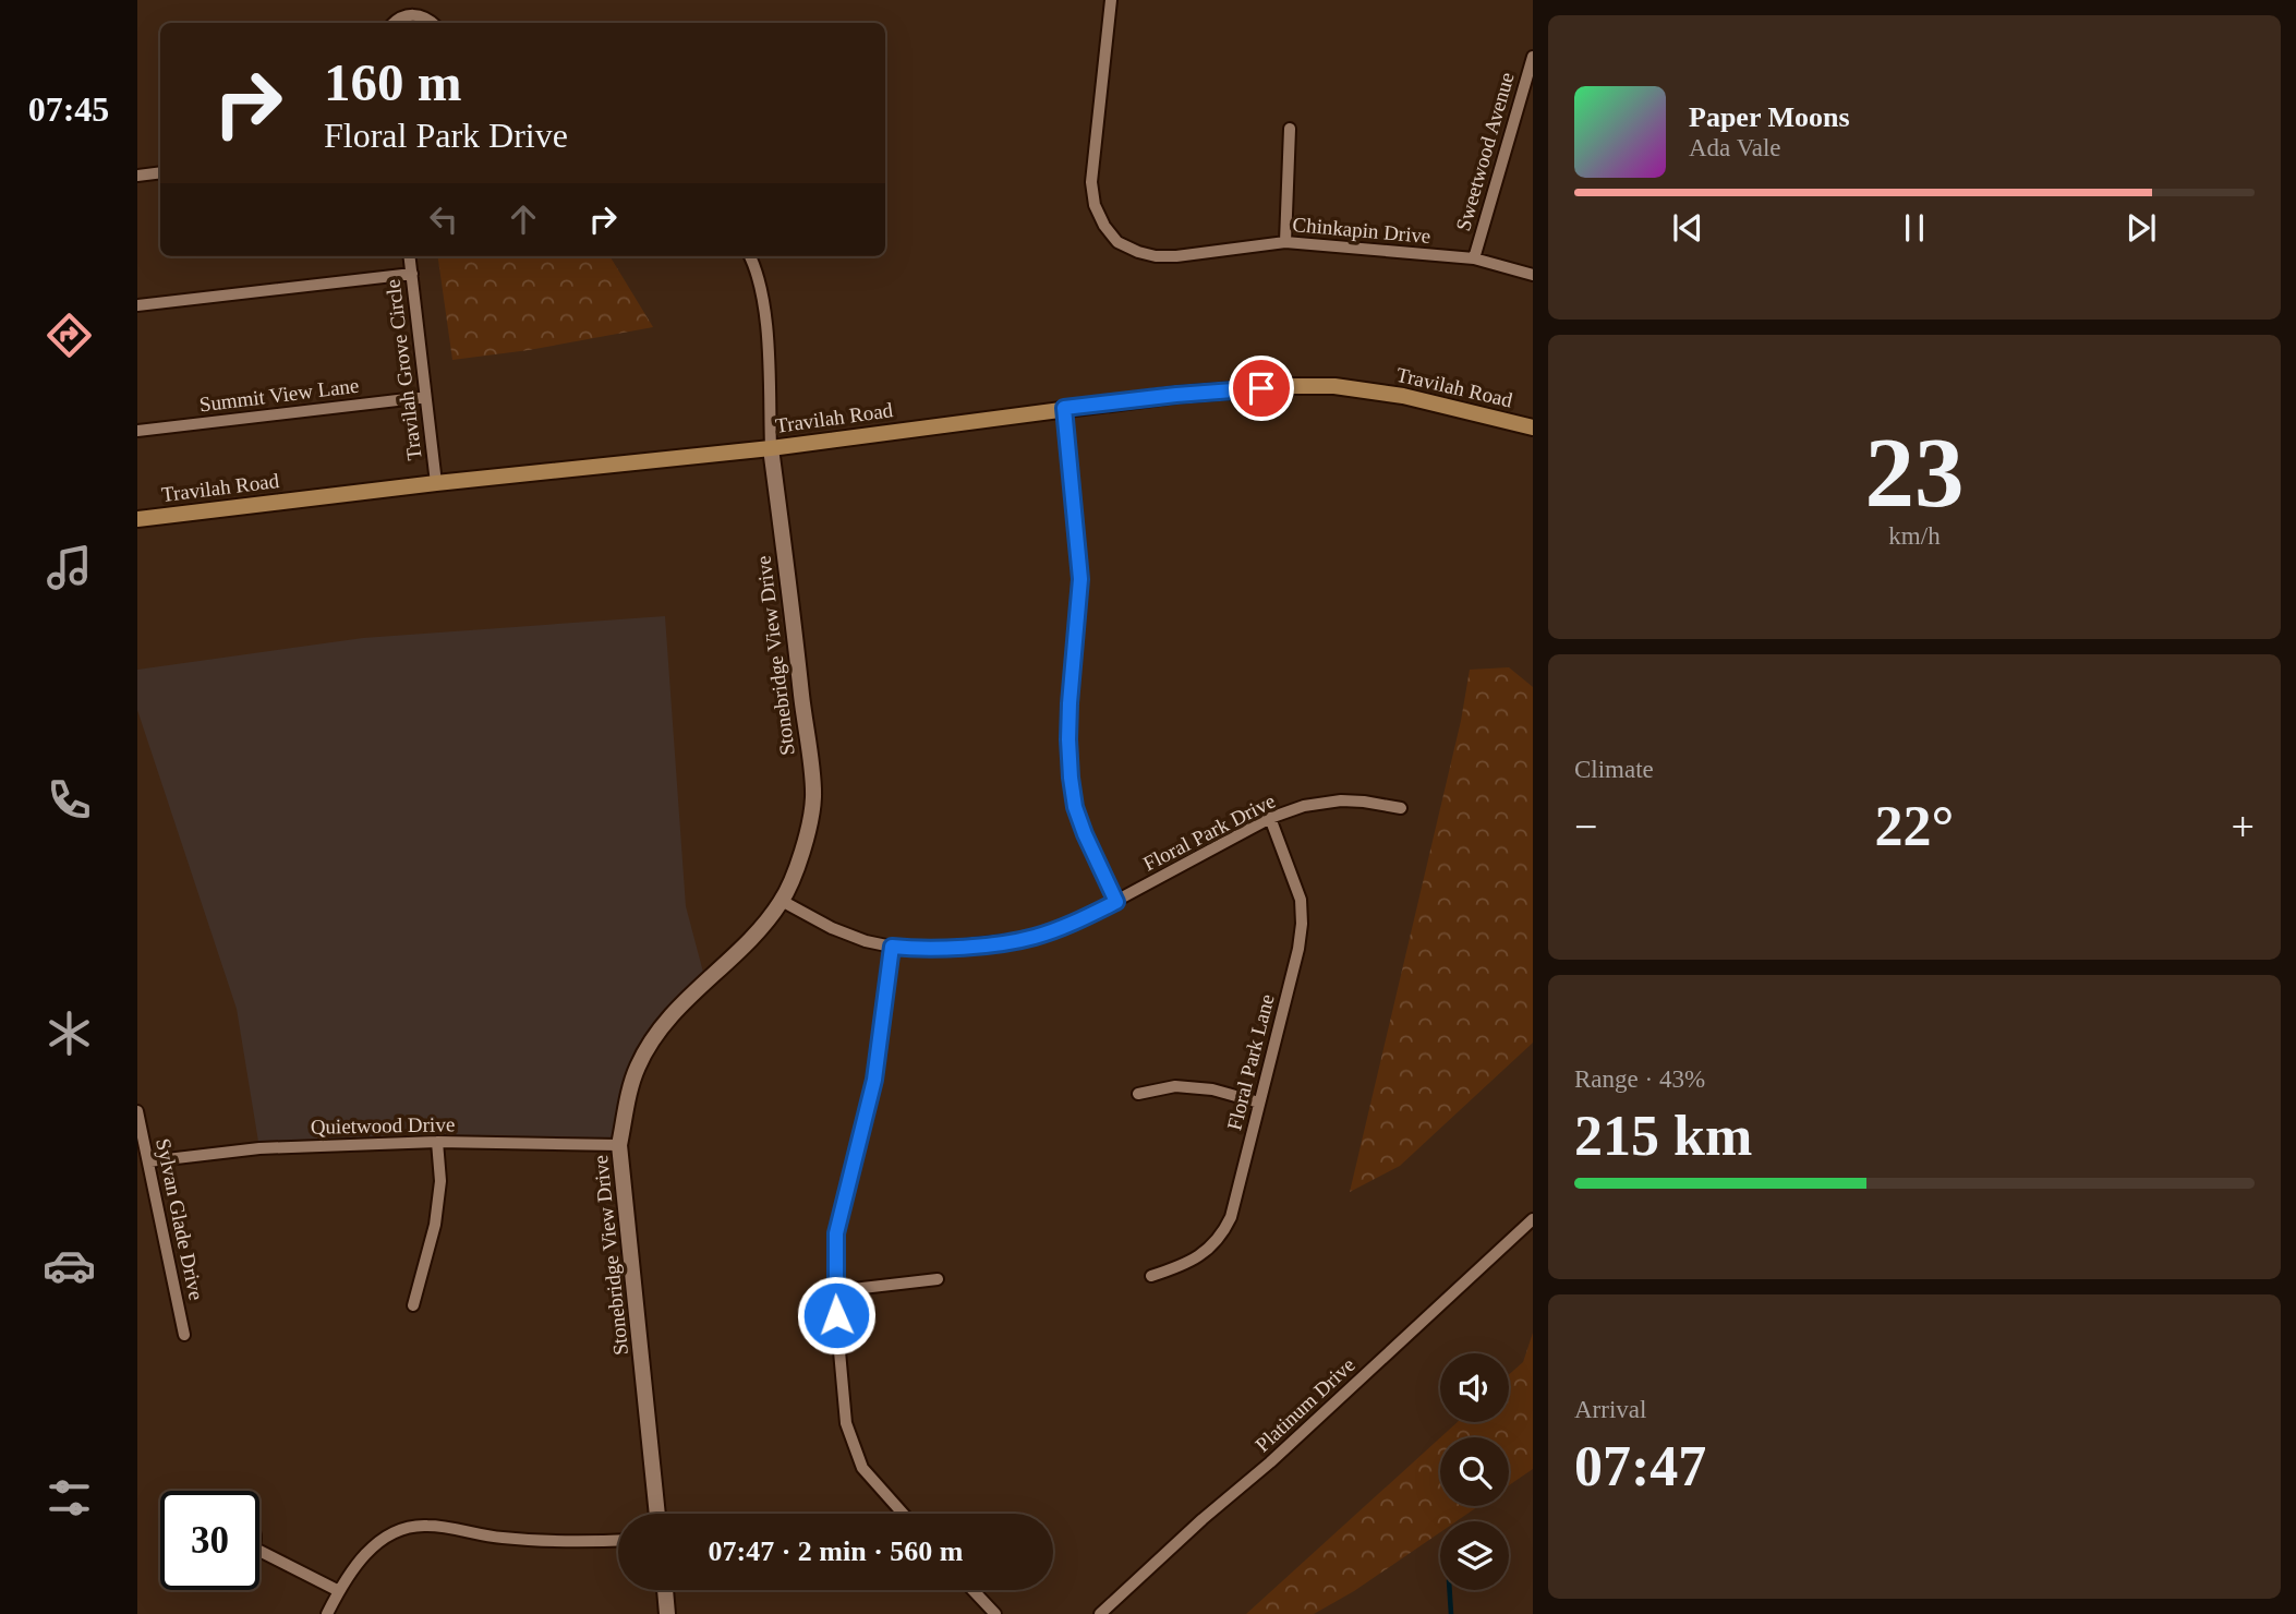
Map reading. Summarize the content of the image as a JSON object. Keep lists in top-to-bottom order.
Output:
{
  "streets": {
    "main road": ["Travilah Road"],
    "street": [
      "Sweetwood Avenue",
      "Chinkapin Drive",
      "Travilah Grove Circle",
      "Summit View Lane",
      "Stonebridge View Drive",
      "Floral Park Drive",
      "Floral Park Lane",
      "Quietwood Drive",
      "Sylvan Glade Drive",
      "Platinum Drive"
    ]
  },
  "crossings": [
    ["Sweetwood Avenue", "Chinkapin Drive"],
    ["Travilah Grove Circle", "Travilah Road"],
    ["Travilah Grove Circle", "Summit View Lane"],
    ["Travilah Road", "Stonebridge View Drive"],
    ["Stonebridge View Drive", "Floral Park Drive"],
    ["Stonebridge View Drive", "Quietwood Drive"],
    ["Floral Park Drive", "Floral Park Lane"],
    ["Quietwood Drive", "Sylvan Glade Drive"]
  ],
  "page": {
    "tabs": "07:45",
    "turn": ["160 m", "Floral Park Drive"],
    "song": ["Paper Moons", "Ada Vale"],
    "tile": [
      ["23", "km/h"],
      "Climate",
      ["Range · 43%", "215 km"],
      ["Arrival", "07:47"]
    ],
    "heat": ["−", "22°", "+"],
    "limit": "30",
    "trip": "07:47 · 2 min · 560 m"
  }
}
